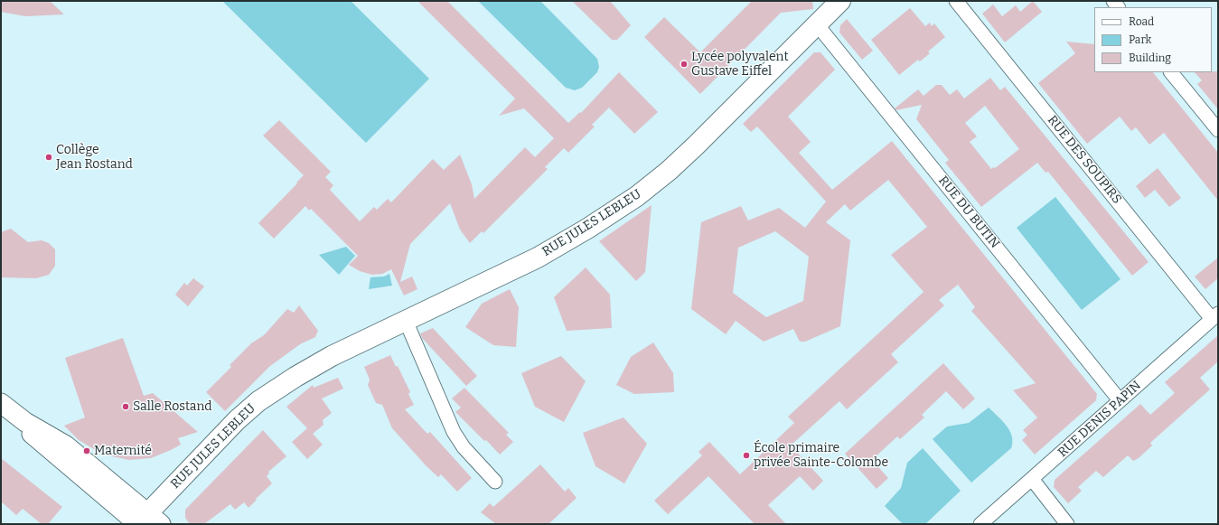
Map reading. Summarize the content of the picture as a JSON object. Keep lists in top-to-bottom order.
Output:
{
  "streets": {
    "main road": ["RUE JULES LEBLEU"],
    "street": ["RUE DES SOUPIRS", "RUE DU BUTIN", "RUE DENIS PAPIN"]
  },
  "crossings": [
    ["RUE DES SOUPIRS", "RUE DENIS PAPIN"],
    ["RUE DU BUTIN", "RUE JULES LEBLEU"],
    ["RUE DU BUTIN", "RUE DENIS PAPIN"]
  ],
  "places": [
    "Lycée polyvalent Gustave Eiffel",
    "Collège Jean Rostand",
    "Salle Rostand",
    "Maternité",
    "École primaire privée Sainte-Colombe"
  ],
  "legend": ["Road", "Park", "Building"]
}
